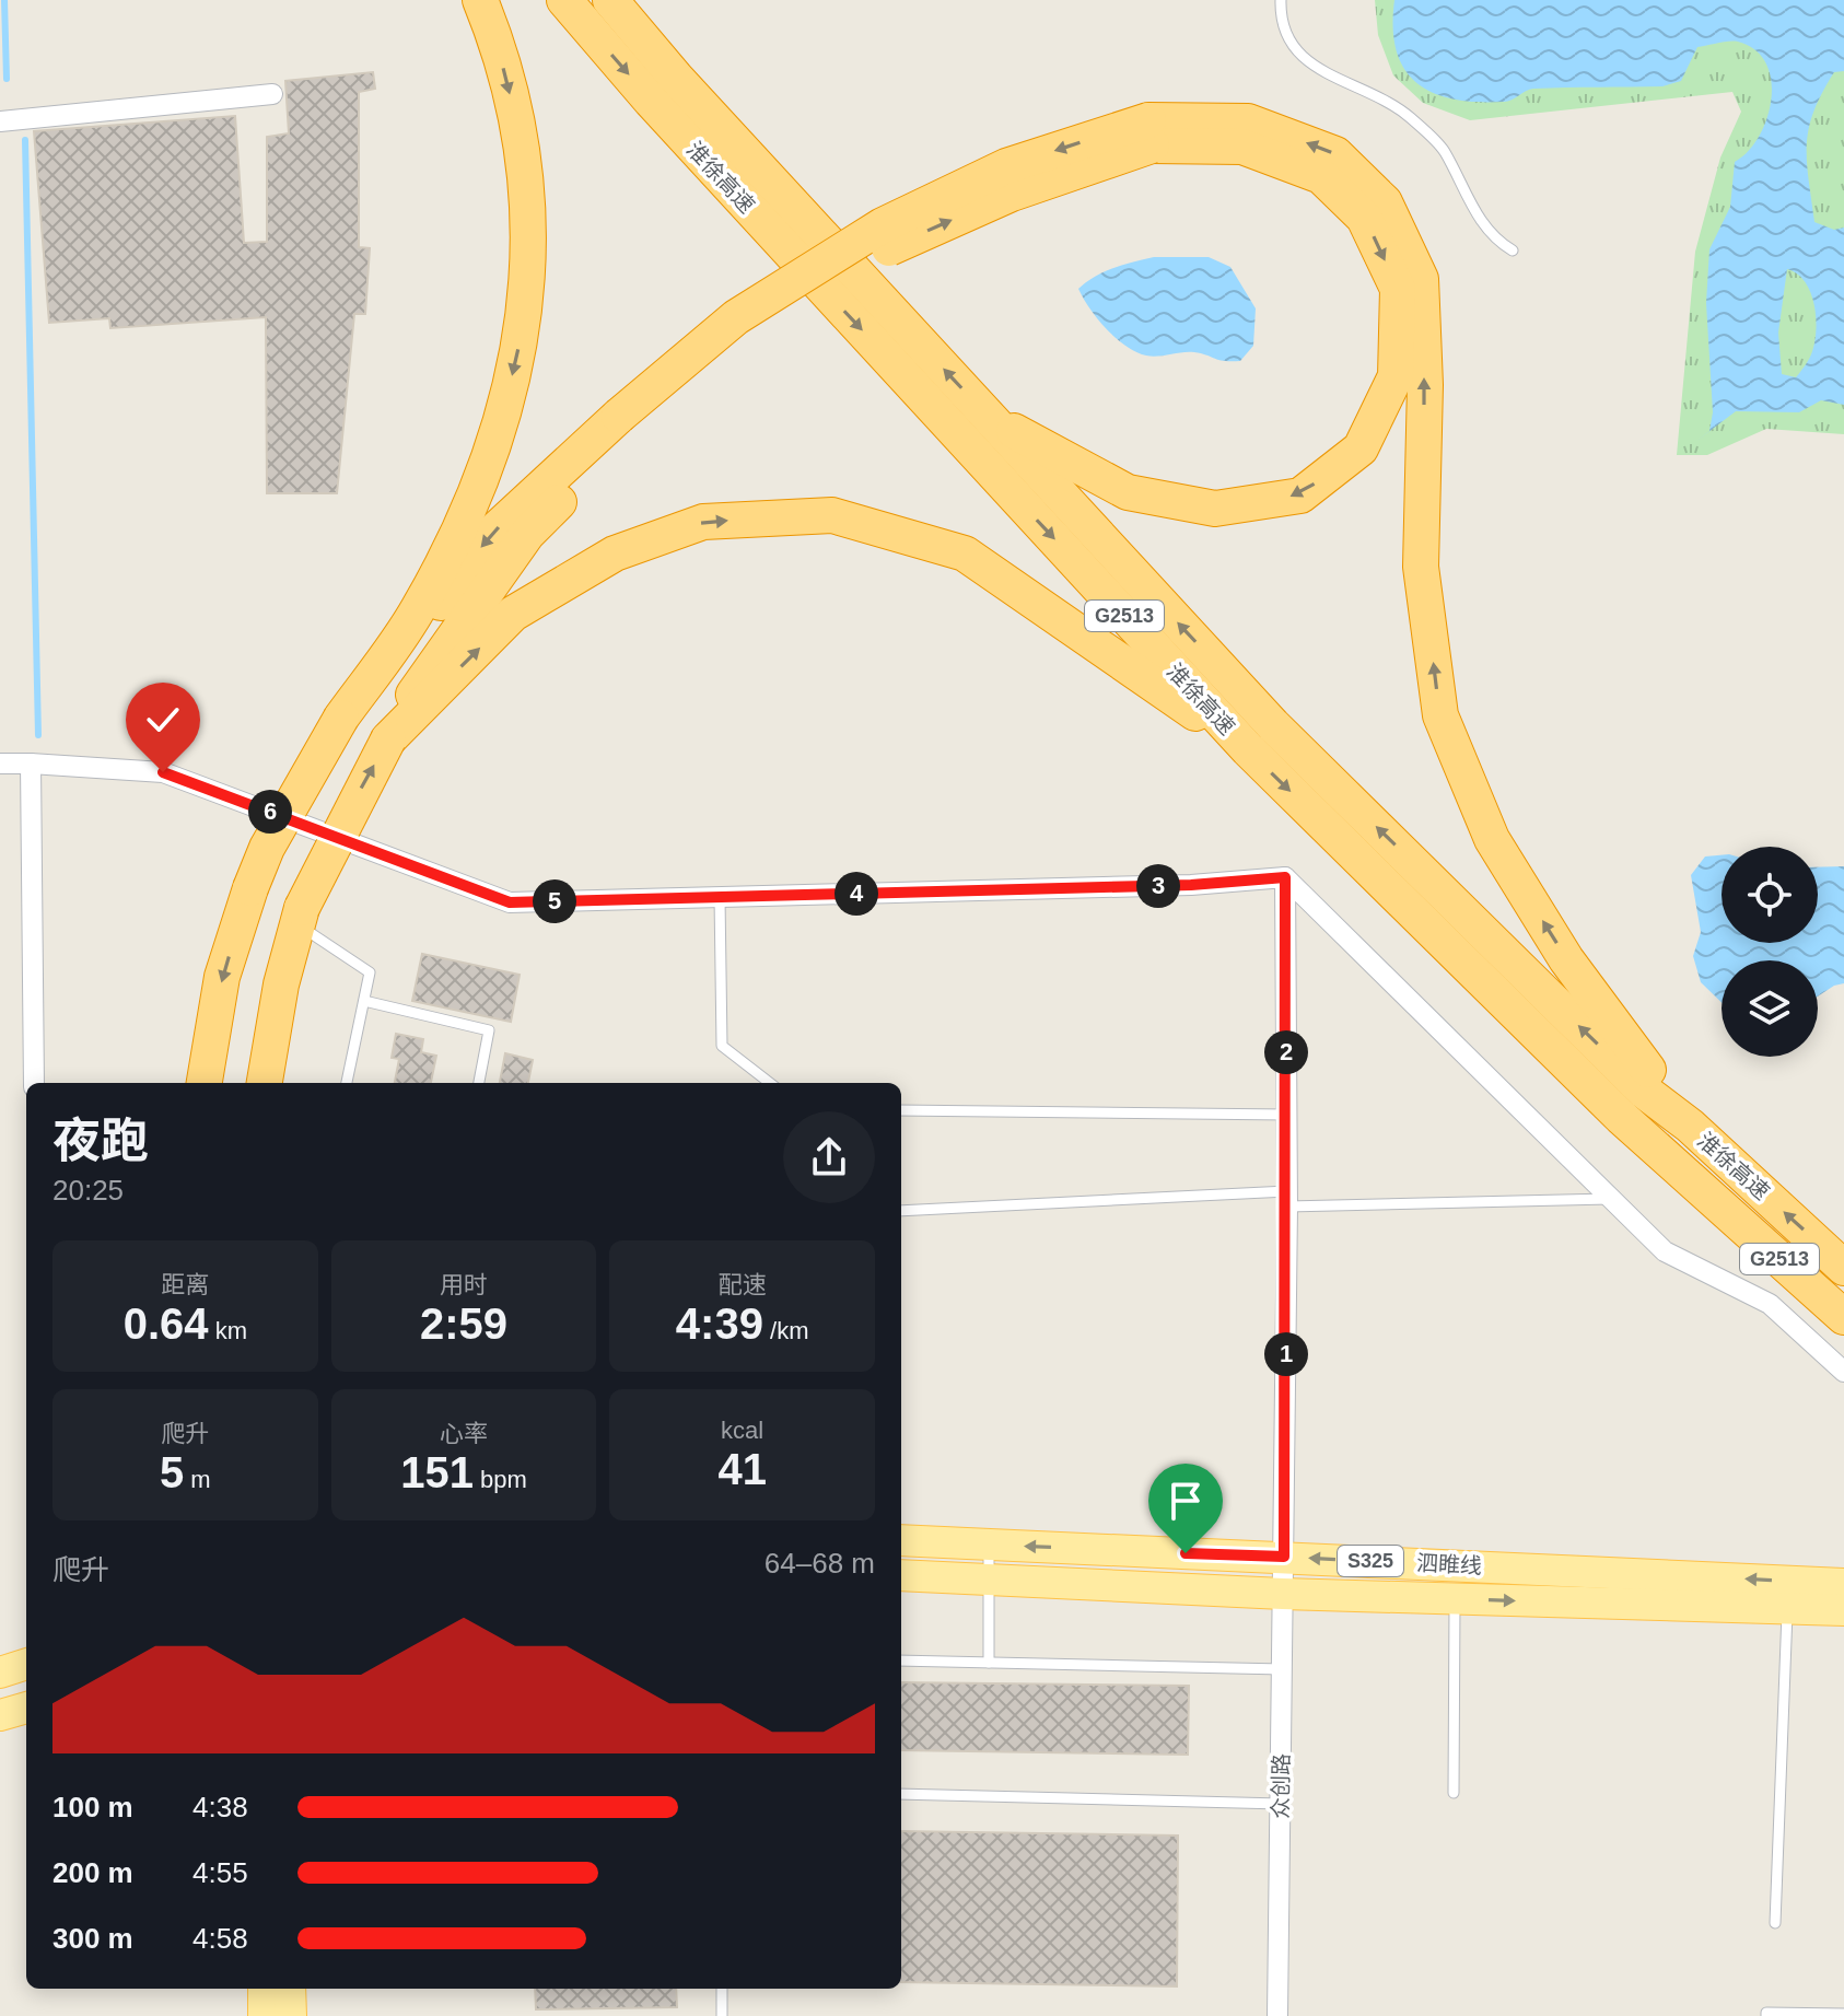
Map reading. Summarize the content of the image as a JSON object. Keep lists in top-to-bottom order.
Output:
{
  "streets": {
    "highway": ["淮徐高速", "G2513"],
    "main road": ["S325", "泗睢线"],
    "street": ["众创路"]
  },
  "crossings": [
    ["泗睢线", "众创路"]
  ],
  "page": {
    "pins": [
      "6",
      "3",
      "4",
      "5",
      "2",
      "1"
    ],
    "heading": ["夜跑", "20:25"],
    "stats": [
      ["距离", "0.64 km"],
      ["用时", "2:59"],
      ["配速", "4:39 /km"],
      ["爬升", "5 m"],
      ["心率", "151 bpm"],
      ["kcal", "41"]
    ],
    "chart": ["爬升", "64–68 m"],
    "list": [
      {
        "name": "100 m",
        "note": "4:38"
      },
      {
        "name": "200 m",
        "note": "4:55"
      },
      {
        "name": "300 m",
        "note": "4:58"
      }
    ]
  }
}
